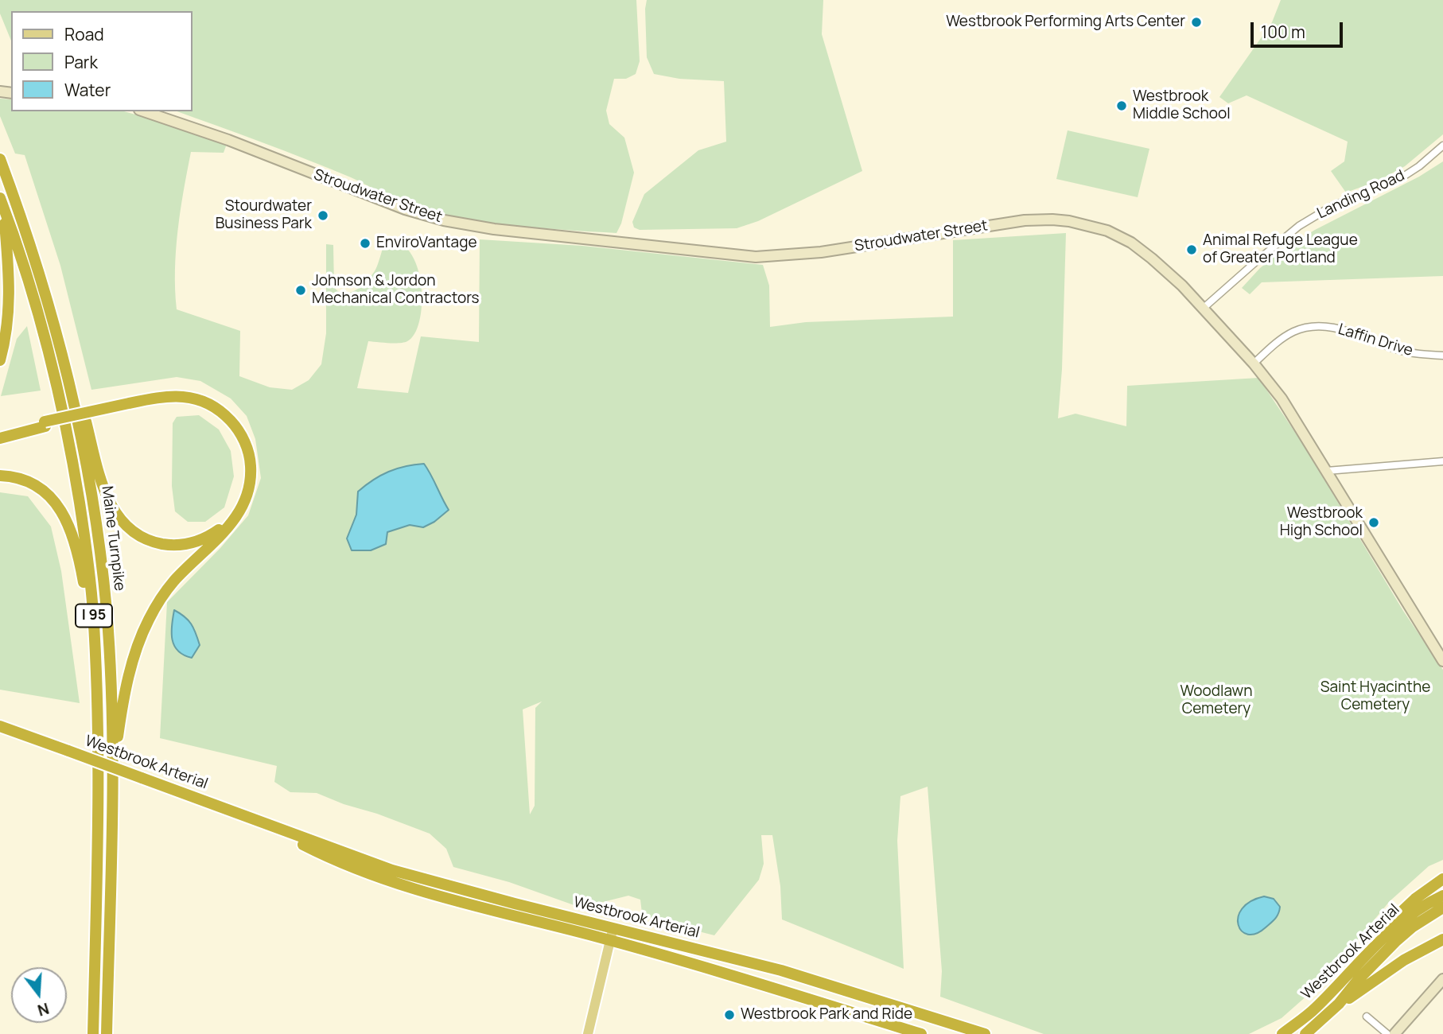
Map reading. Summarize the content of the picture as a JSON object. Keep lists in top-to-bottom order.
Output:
{
  "streets": {
    "highway": ["Maine Turnpike", "I 95", "Westbrook Arterial"],
    "main road": ["Stroudwater Street"],
    "street": ["Landing Road", "Laffin Drive"]
  },
  "crossings": [
    ["Landing Road", "Stroudwater Street"],
    ["Stroudwater Street", "Laffin Drive"]
  ],
  "parks": ["Saint Hyacinthe Cemetery", "Woodlawn Cemetery"],
  "places": [
    "Westbrook Performing Arts Center",
    "Westbrook Middle School",
    "Stourdwater Business Park",
    "EnviroVantage",
    "Animal Refuge League of Greater Portland",
    "Johnson & Jordon Mechanical Contractors",
    "Westbrook High School",
    "Westbrook Park and Ride"
  ],
  "legend": ["Road", "Park", "Water"],
  "scale_bar": "100 m",
  "north": "bottom"
}
